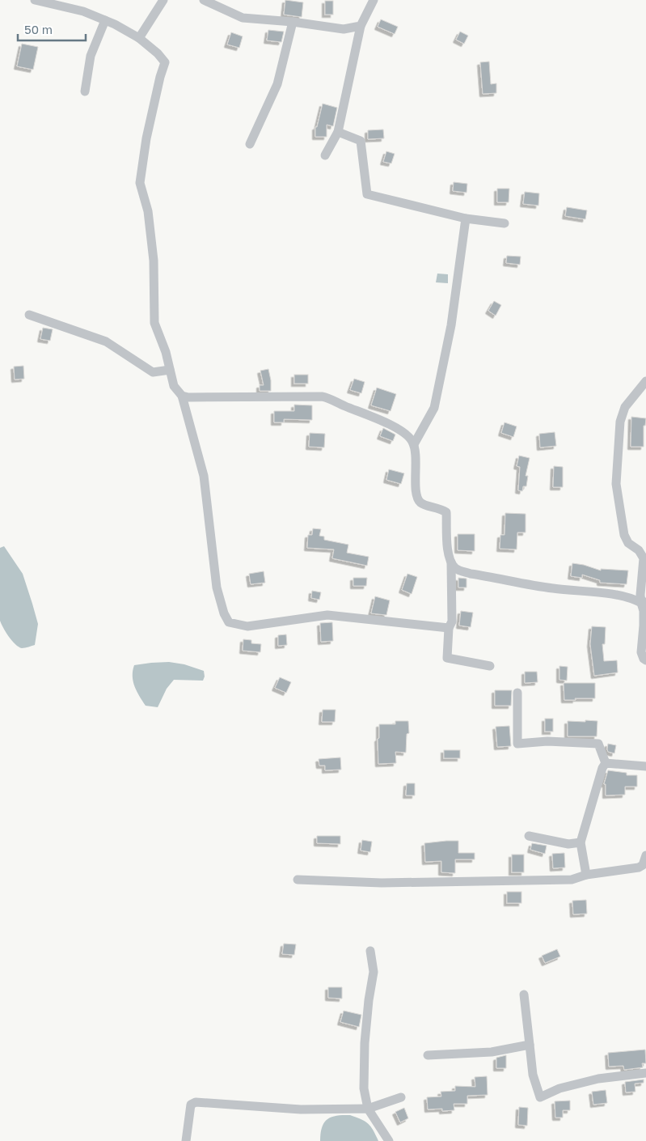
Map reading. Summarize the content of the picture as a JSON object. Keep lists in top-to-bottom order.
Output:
{
  "scale_bar": "50 m"
}
